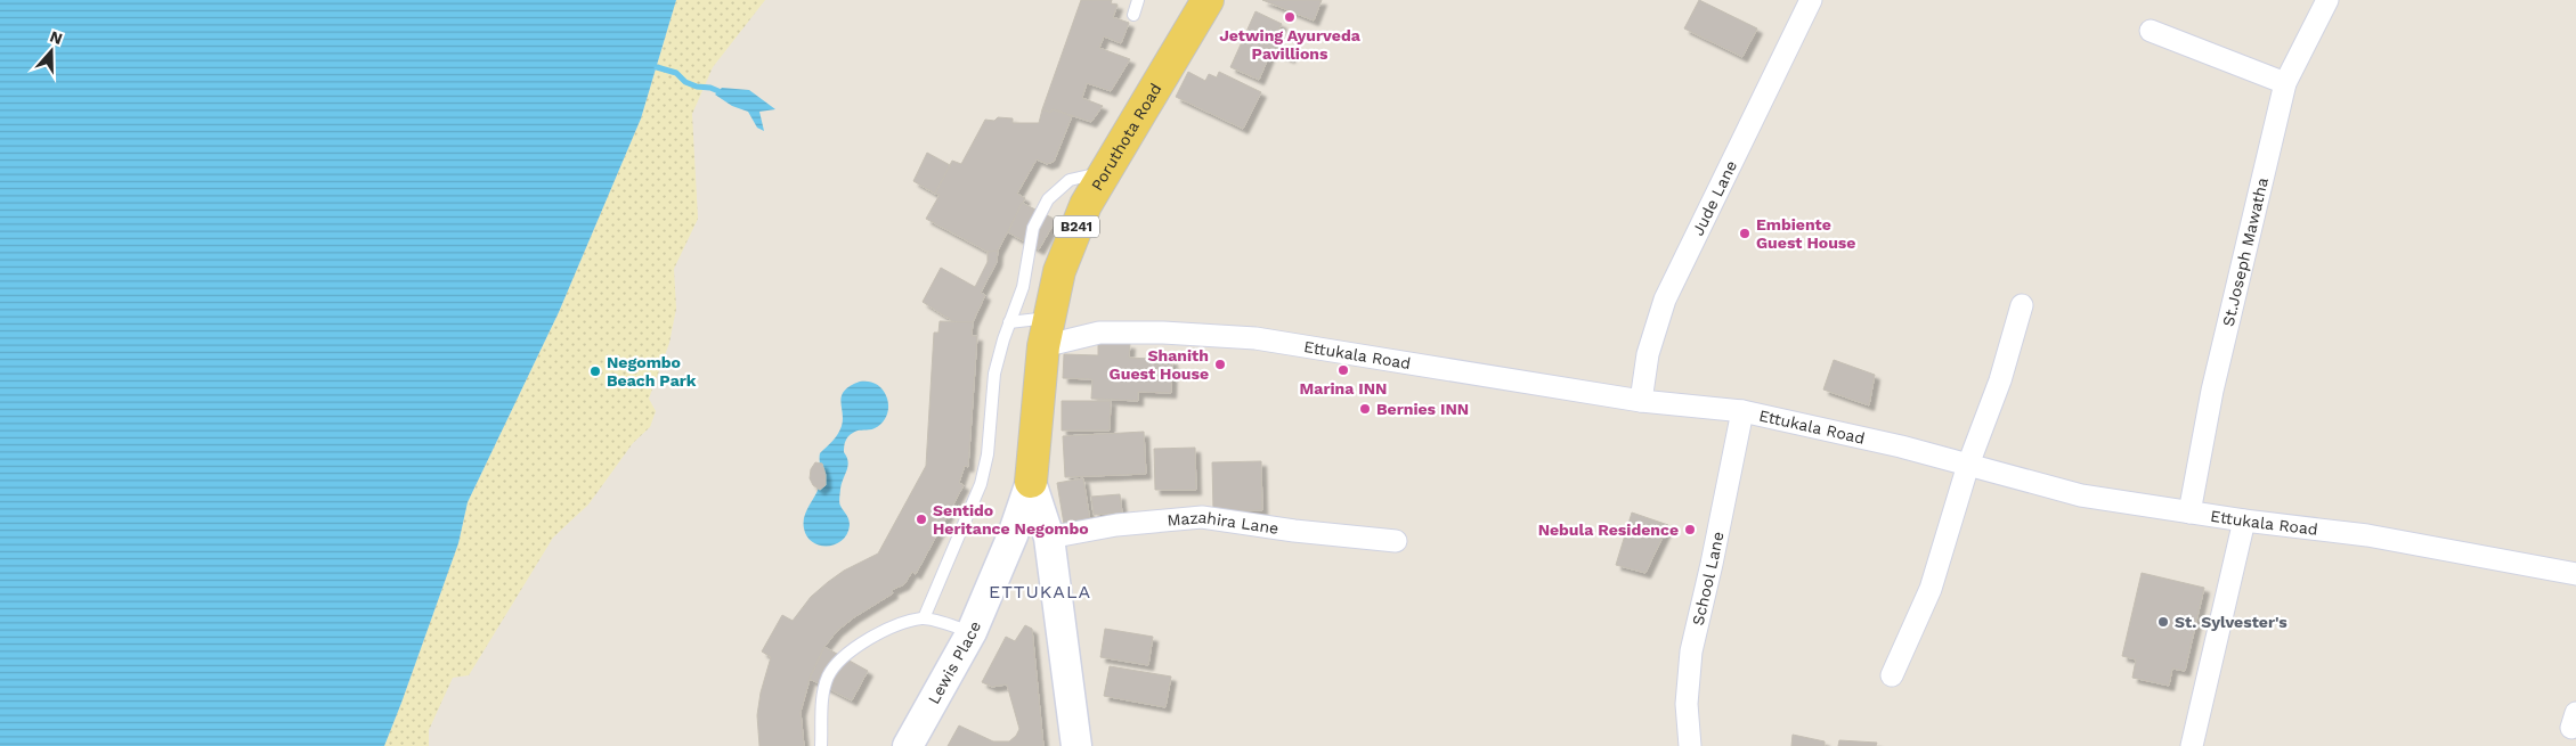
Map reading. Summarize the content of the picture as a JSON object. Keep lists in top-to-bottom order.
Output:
{
  "streets": {
    "main road": ["Poruthota Road", "B241"],
    "street": [
      "Jude Lane",
      "St.Joseph Mawatha",
      "Ettukala Road",
      "Mazahira Lane",
      "School Lane",
      "Lewis Place"
    ]
  },
  "crossings": [
    ["Poruthota Road", "Ettukala Road"],
    ["Poruthota Road", "Lewis Place"],
    ["Jude Lane", "Ettukala Road"],
    ["St.Joseph Mawatha", "Ettukala Road"],
    ["Ettukala Road", "School Lane"]
  ],
  "districts": ["ETTUKALA"],
  "places": [
    "Jetwing Ayurveda Pavillions",
    "Embiente Guest House",
    "Shanith Guest House",
    "Marina INN",
    "Negombo Beach Park",
    "Bernies INN",
    "Sentido Heritance Negombo",
    "Nebula Residence",
    "St. Sylvester's"
  ],
  "north": "top"
}
